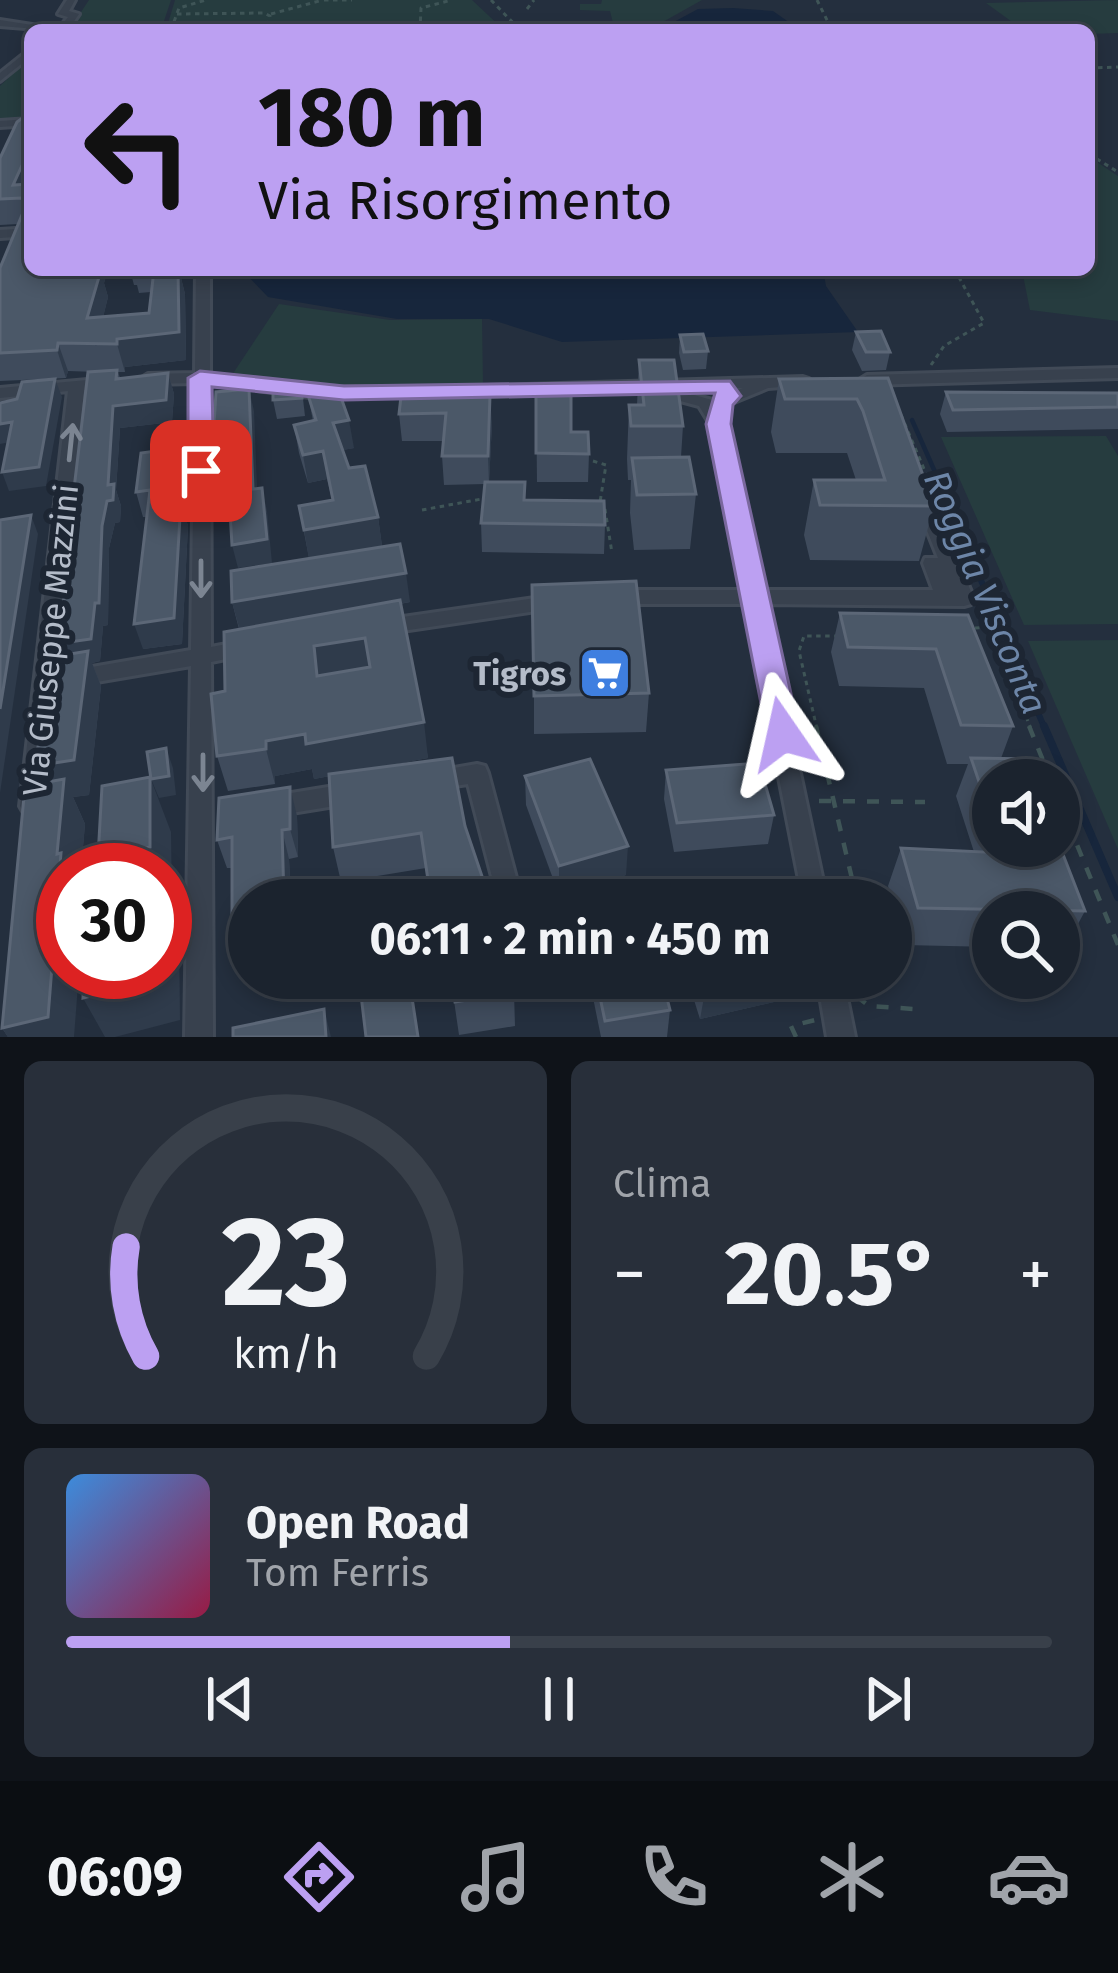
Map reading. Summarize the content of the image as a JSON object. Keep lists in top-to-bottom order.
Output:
{
  "streets": {
    "street": ["Via Giuseppe Mazzini"]
  },
  "water": ["Roggia Visconta"],
  "places": {
    "supermarket": ["Tigros"]
  },
  "page": {
    "turn": ["180 m", "Via Risorgimento"],
    "limit": "30",
    "trip": "06:11 · 2 min · 450 m",
    "tile": "Clima",
    "heat": ["−", "20.5°", "+"],
    "song": ["Open Road", "Tom Ferris"],
    "tabs": "06:09",
    "gauge": ["23", "km/h"]
  }
}
